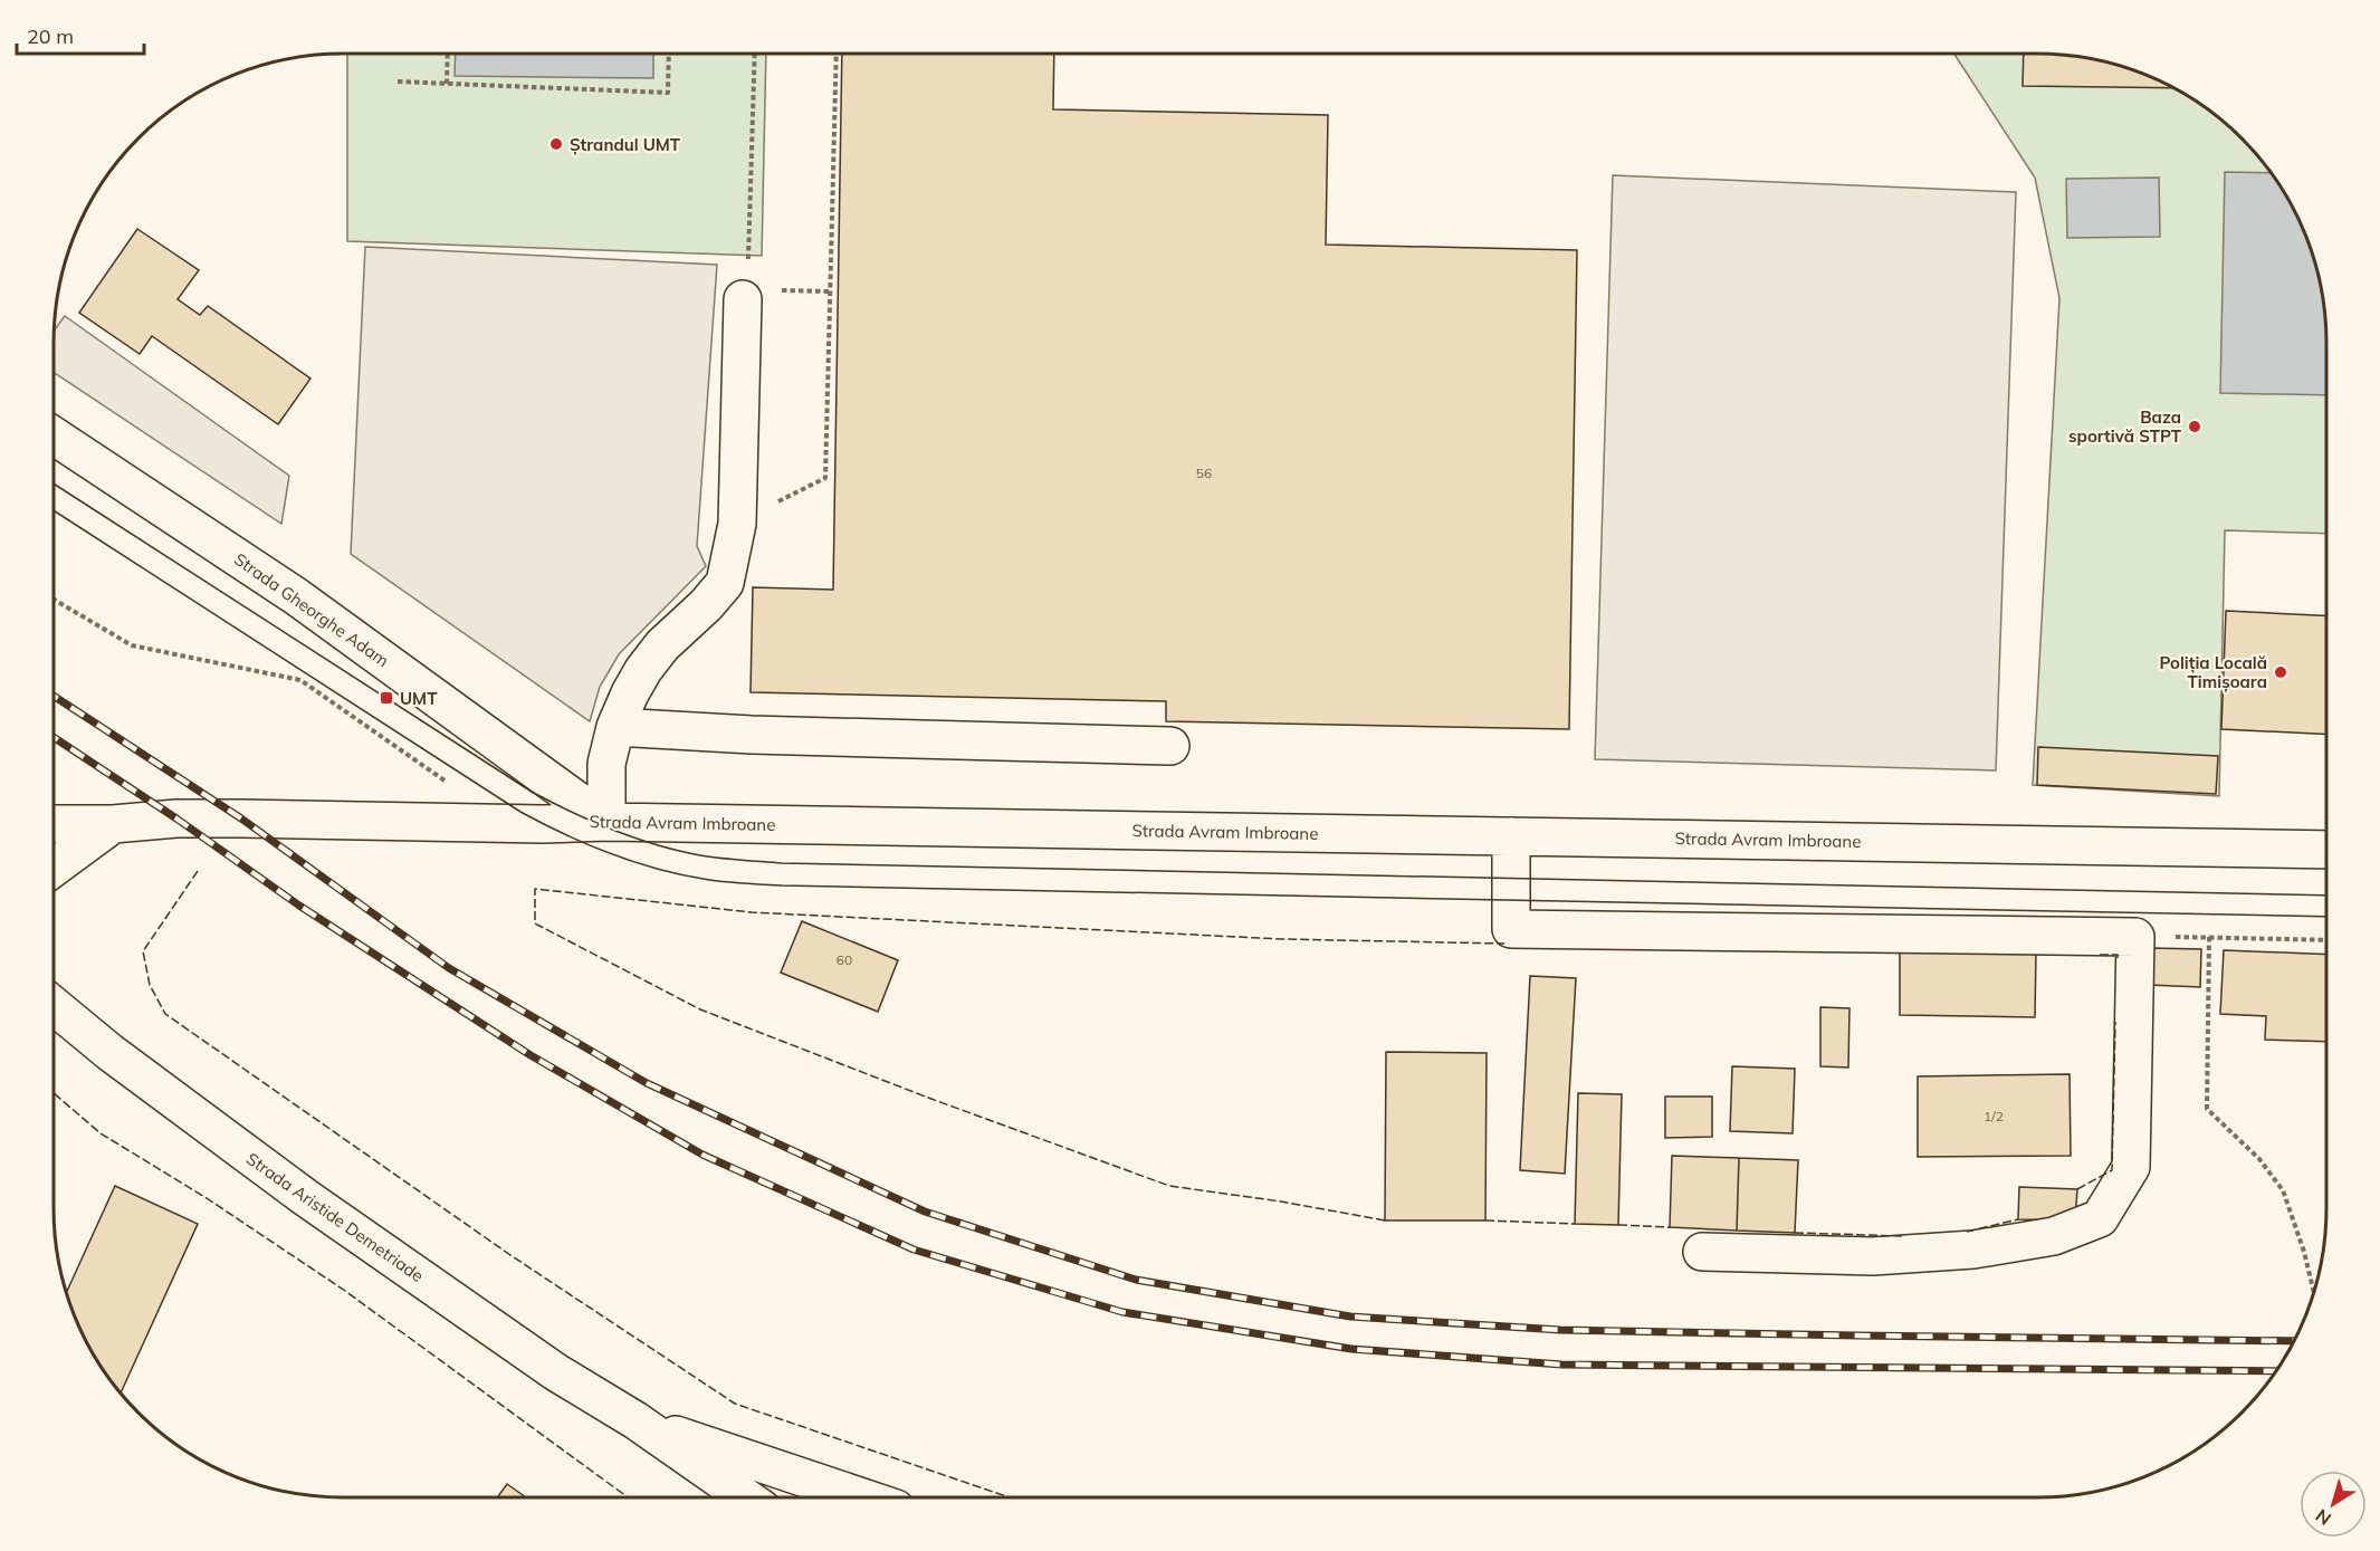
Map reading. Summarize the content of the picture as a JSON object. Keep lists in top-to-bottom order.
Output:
{
  "streets": {
    "street": ["Strada Gheorghe Adam", "Strada Avram Imbroane", "Strada Aristide Demetriade"]
  },
  "crossings": [
    ["Strada Gheorghe Adam", "Strada Avram Imbroane"]
  ],
  "places": {
    "other": ["Ștrandul UMT", "Baza sportivă STPT", "Poliția Locală Timișoara"],
    "transit": ["UMT"]
  },
  "house_numbers": ["56", "60", "1/2"],
  "scale_bar": "20 m",
  "north": "bottom left"
}
